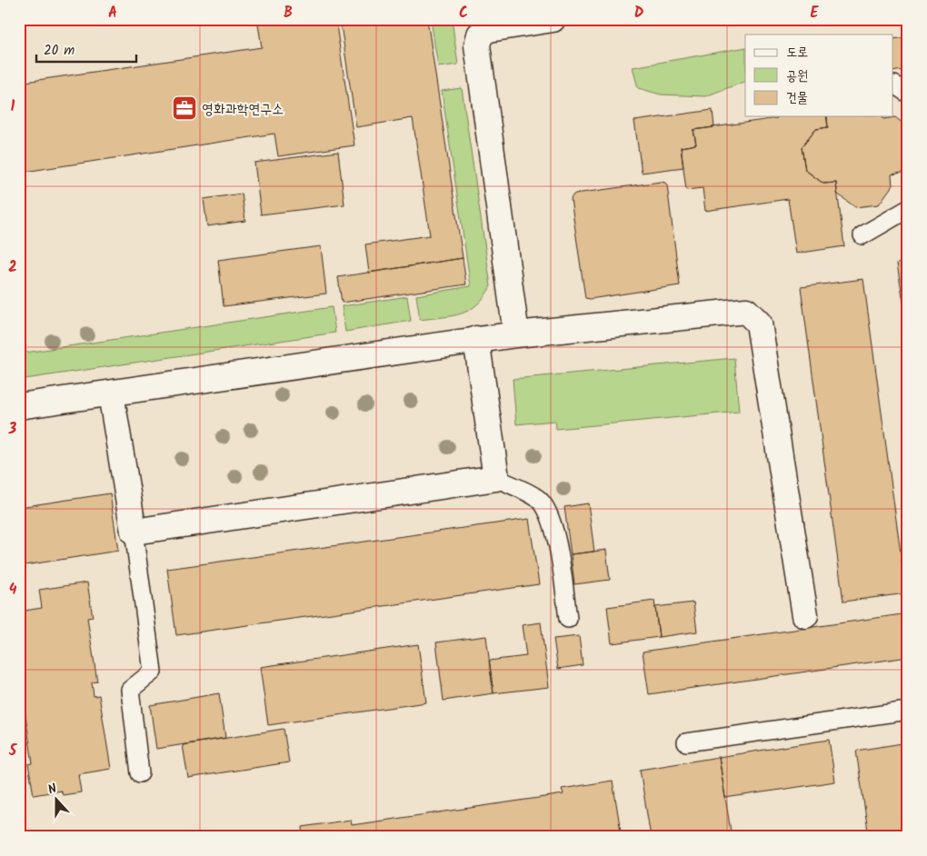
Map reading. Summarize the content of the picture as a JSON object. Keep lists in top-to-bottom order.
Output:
{
  "places": {
    "office": ["영화과학연구소"]
  },
  "legend": ["도로", "공원", "건물"],
  "scale_bar": "20 m",
  "north": "top",
  "grid": {
    "columns": [
      "A",
      "B",
      "C",
      "D",
      "E"
    ],
    "rows": [
      "1",
      "2",
      "3",
      "4",
      "5"
    ]
  }
}
